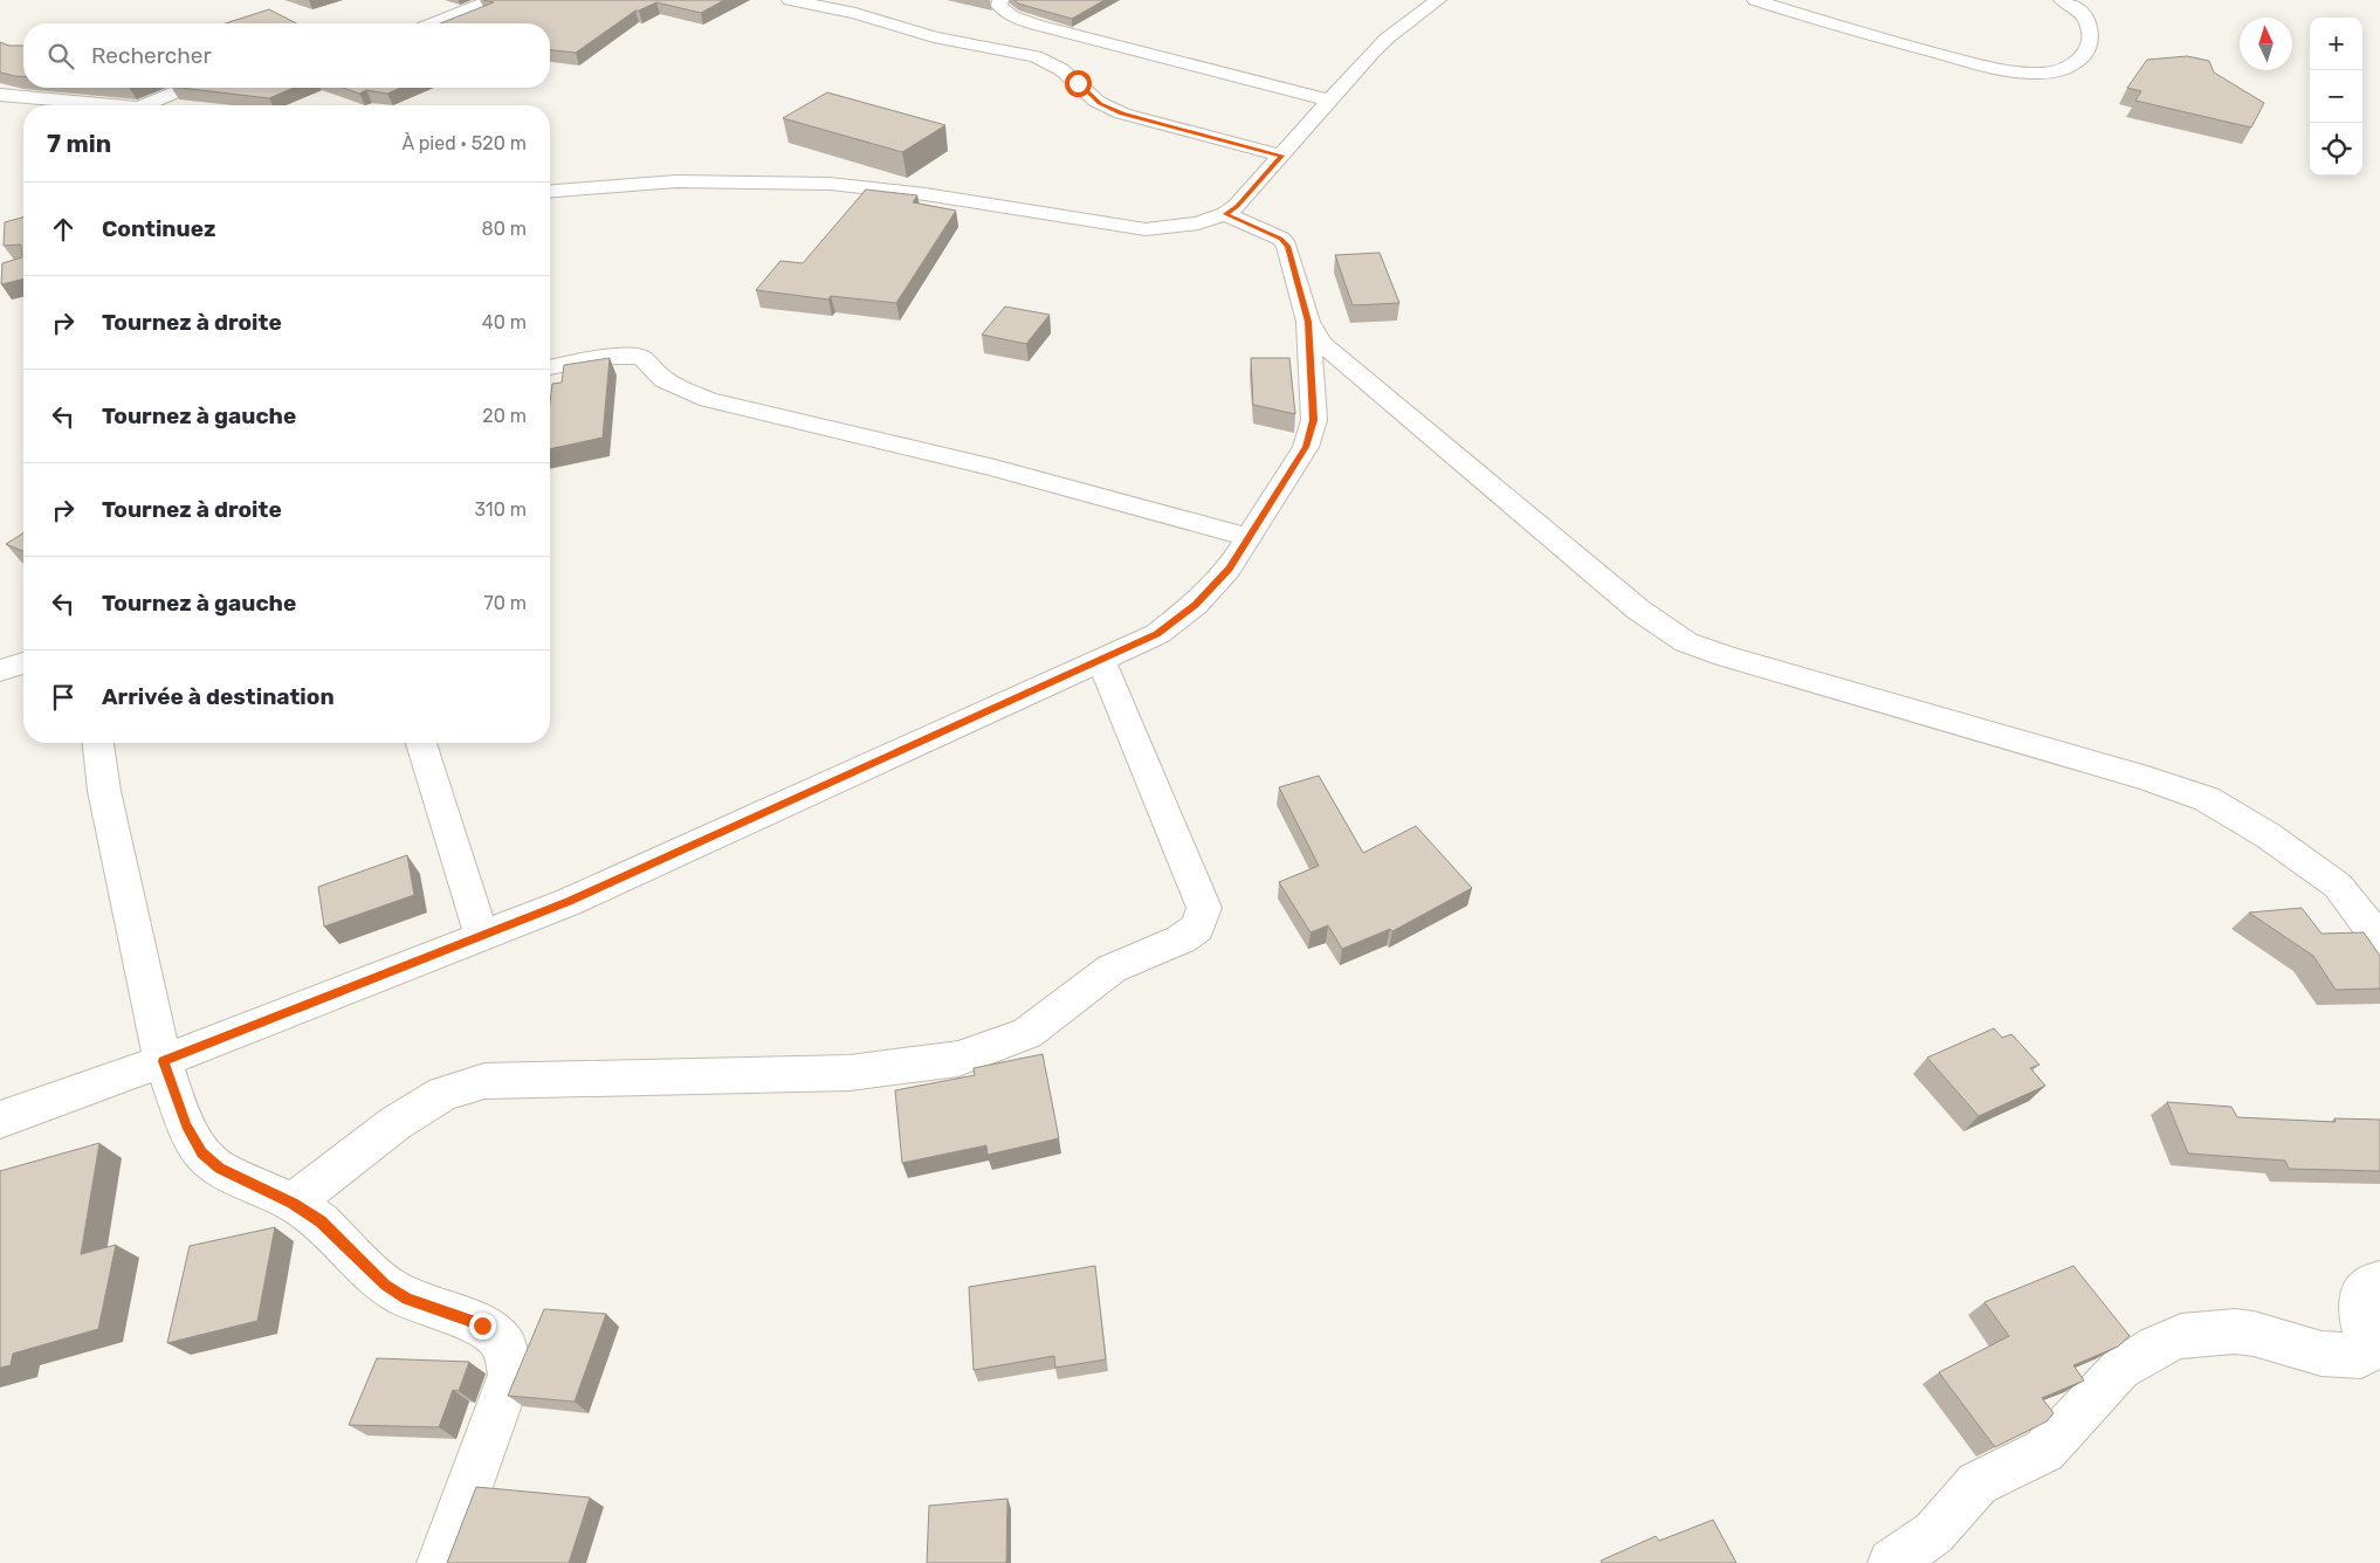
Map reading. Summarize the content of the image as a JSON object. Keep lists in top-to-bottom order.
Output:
{
  "north": "top",
  "page": {
    "map_buttons": ["+", "−"],
    "search": "Rechercher",
    "heading": ["7 min", "À pied · 520 m"],
    "list": [
      ["Continuez", "80 m"],
      ["Tournez à droite", "40 m"],
      ["Tournez à gauche", "20 m"],
      ["Tournez à droite", "310 m"],
      ["Tournez à gauche", "70 m"],
      "Arrivée à destination"
    ]
  }
}
